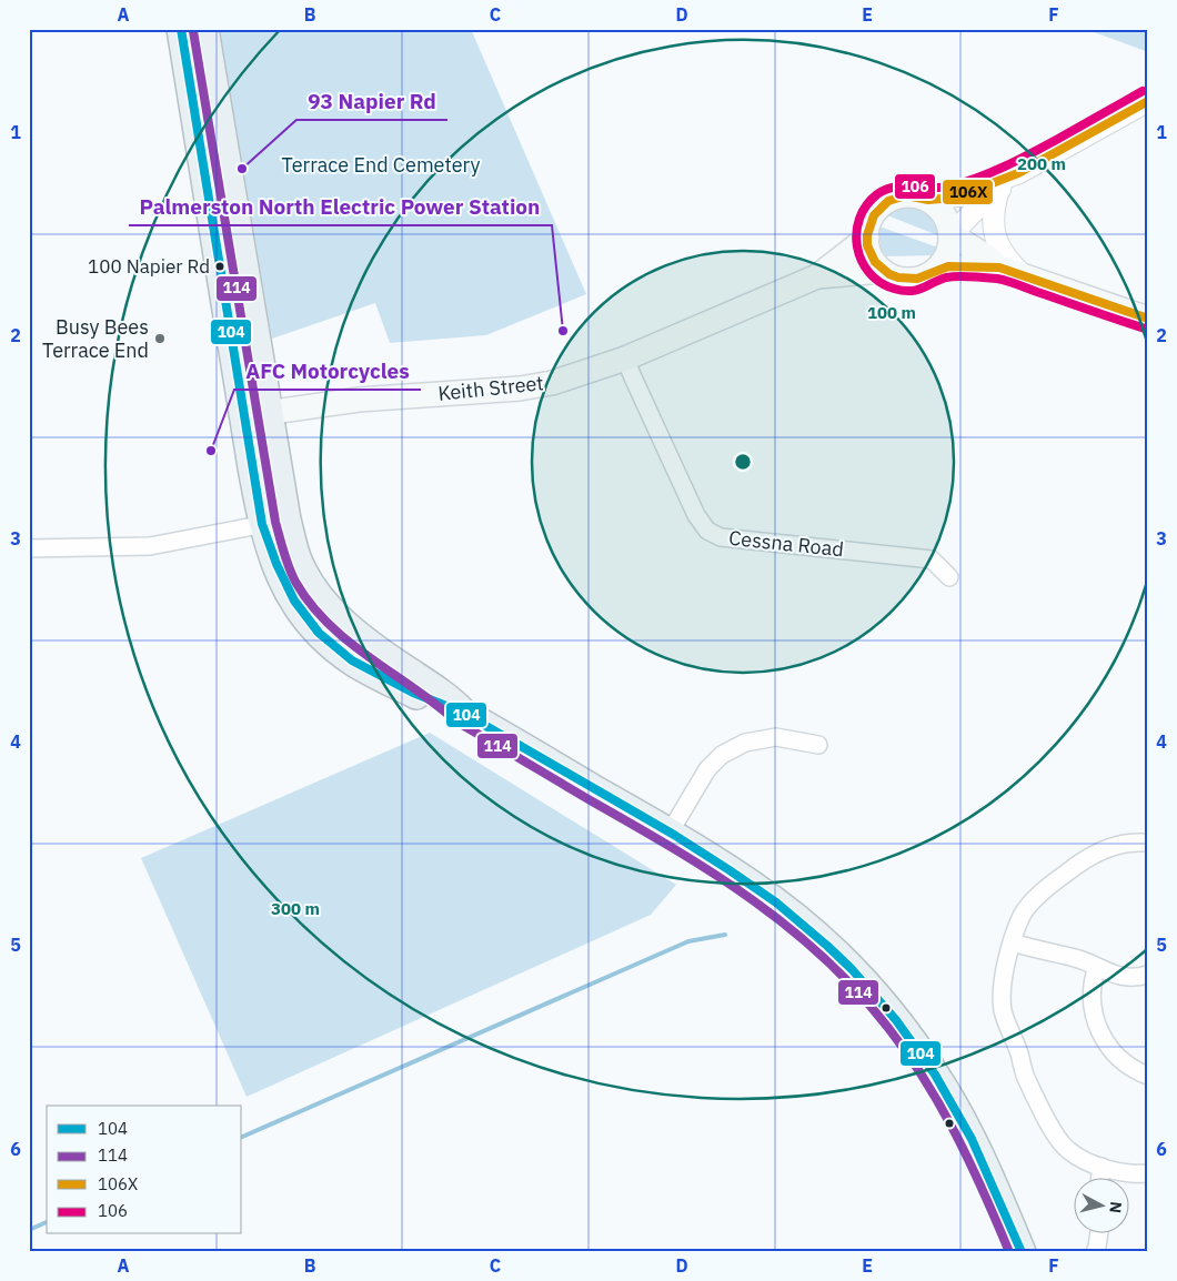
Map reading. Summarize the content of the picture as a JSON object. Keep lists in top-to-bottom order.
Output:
{
  "streets": {
    "main road": ["Keith Street"],
    "street": ["Cessna Road"]
  },
  "crossings": [
    ["Keith Street", "Cessna Road"]
  ],
  "parks": ["Terrace End Cemetery"],
  "places": [
    "93 Napier Rd",
    "100 Napier Rd",
    "Palmerston North Electric Power Station",
    "Busy Bees Terrace End",
    "AFC Motorcycles"
  ],
  "lines": [
    "transit line 104",
    "transit line 114",
    "transit line 106",
    "transit line 106X"
  ],
  "legend": [
    "104",
    "114",
    "106X",
    "106"
  ],
  "north": "right",
  "grid": {
    "columns": [
      "A",
      "B",
      "C",
      "D",
      "E",
      "F"
    ],
    "rows": [
      "1",
      "2",
      "3",
      "4",
      "5",
      "6"
    ]
  },
  "rings": ["200 m", "100 m", "300 m"]
}
